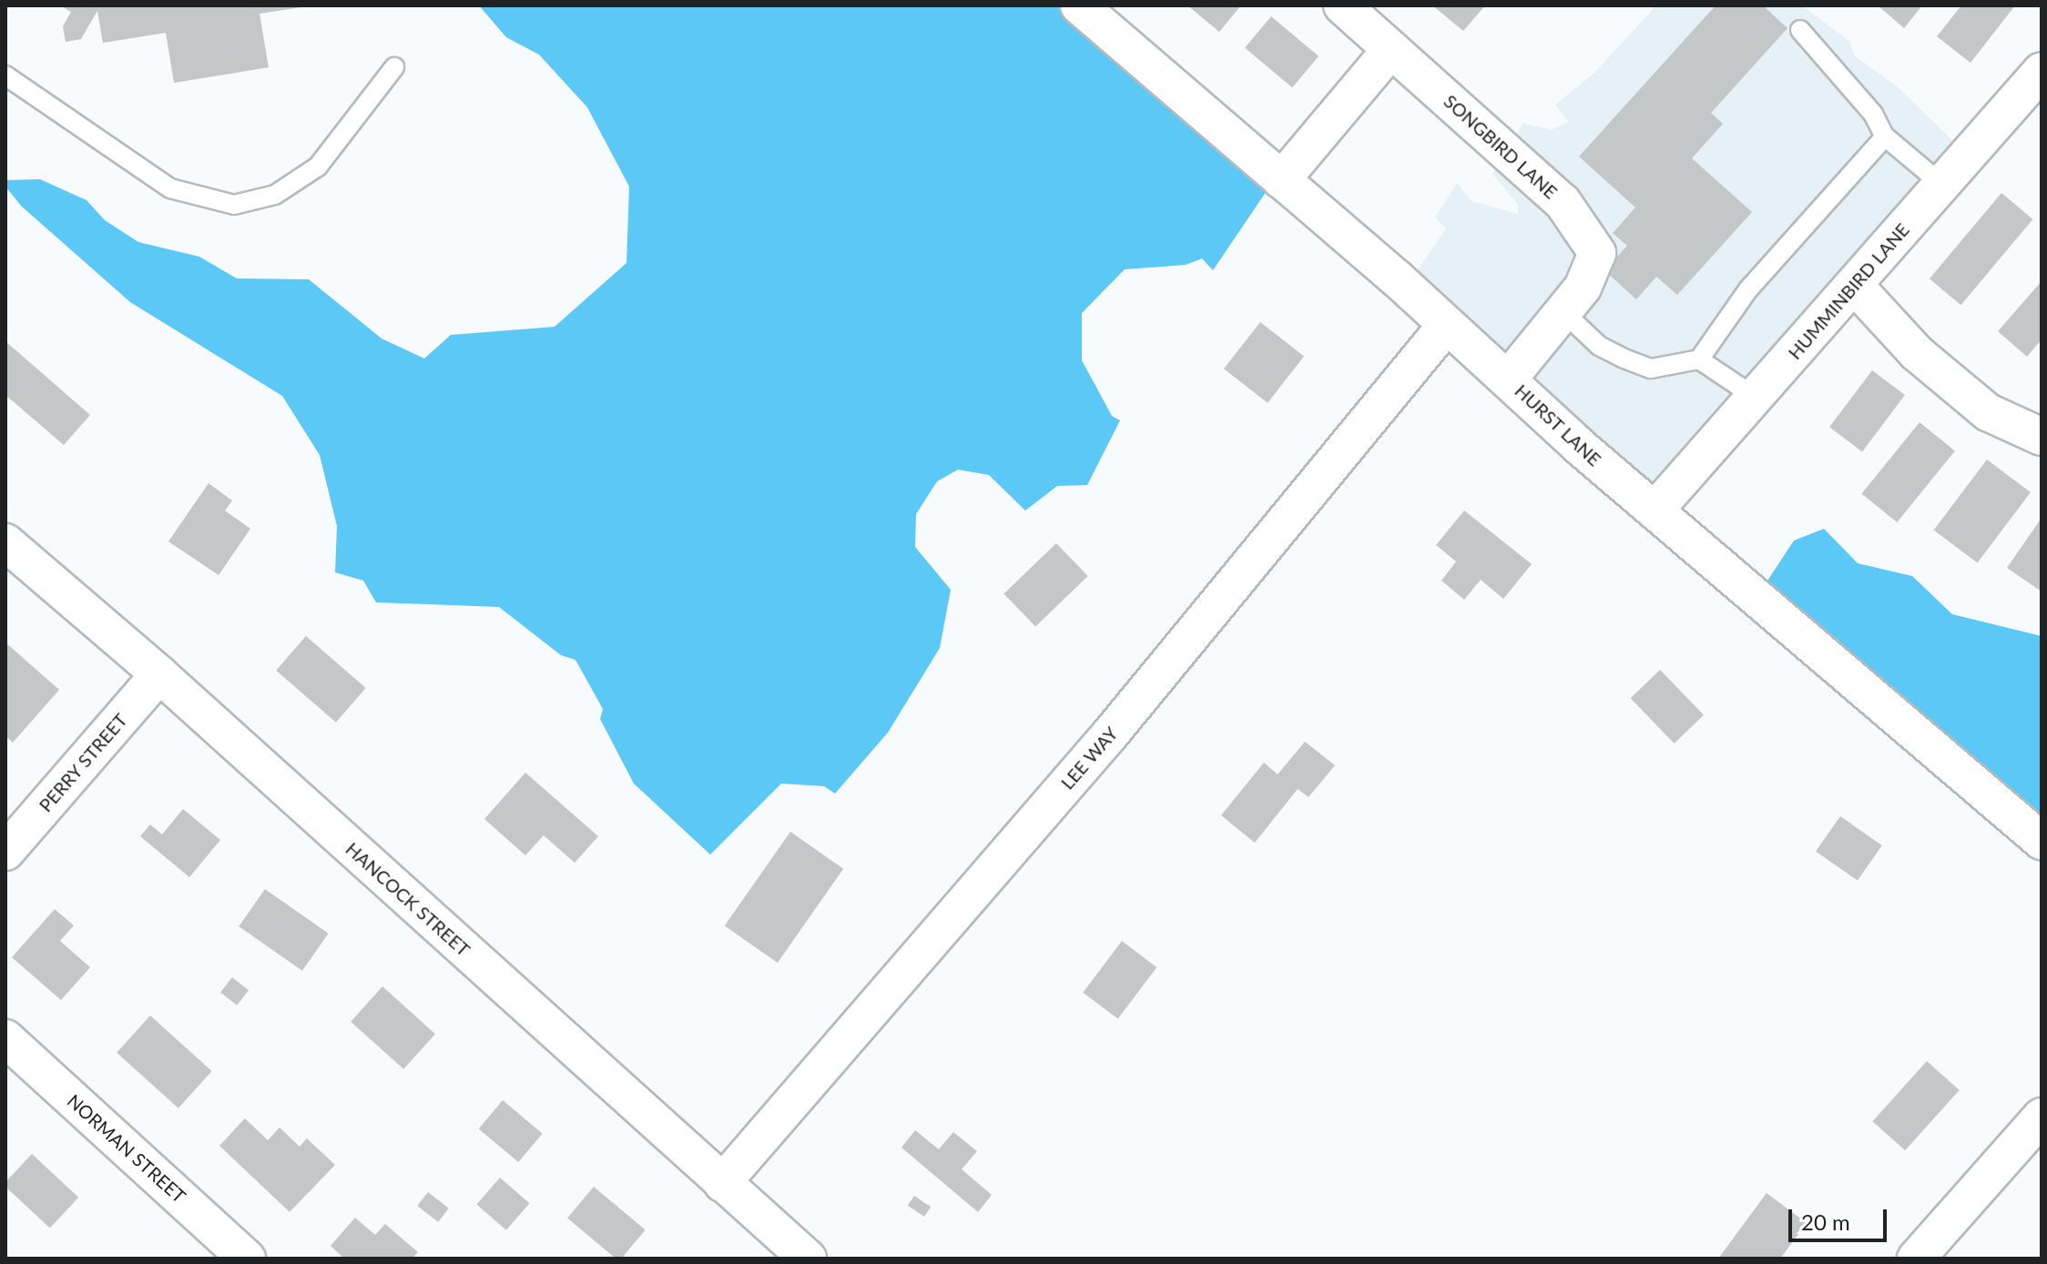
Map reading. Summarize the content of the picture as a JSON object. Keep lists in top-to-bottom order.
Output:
{
  "streets": {
    "street": [
      "SONGBIRD LANE",
      "HUMMINBIRD LANE",
      "HURST LANE",
      "LEE WAY",
      "PERRY STREET",
      "HANCOCK STREET",
      "NORMAN STREET"
    ]
  },
  "crossings": [
    ["SONGBIRD LANE", "HURST LANE"],
    ["HUMMINBIRD LANE", "HURST LANE"],
    ["HURST LANE", "LEE WAY"],
    ["LEE WAY", "HANCOCK STREET"],
    ["PERRY STREET", "HANCOCK STREET"]
  ],
  "scale_bar": "20 m"
}
